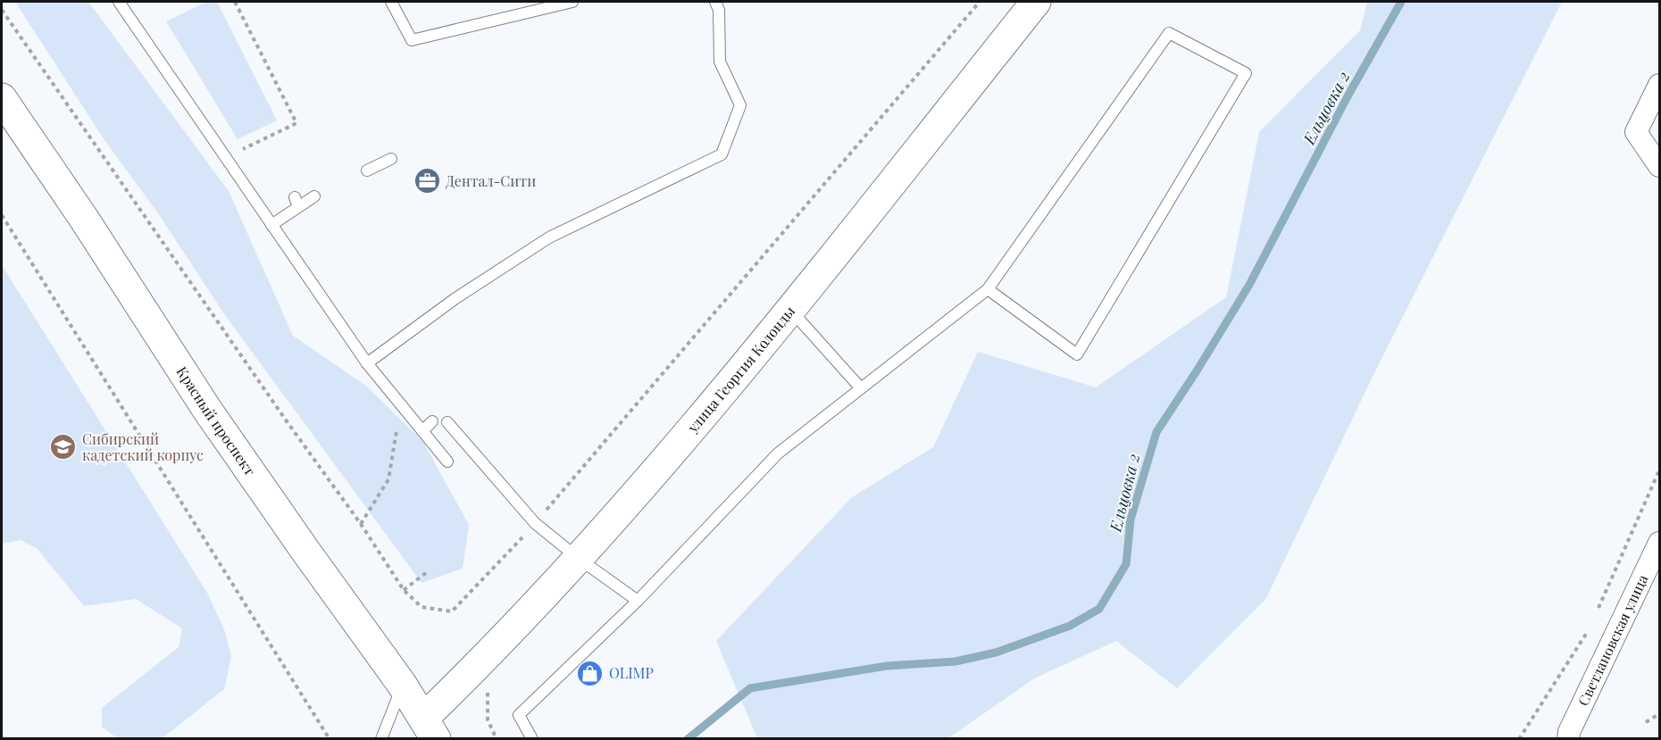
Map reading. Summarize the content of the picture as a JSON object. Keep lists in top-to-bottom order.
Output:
{
  "streets": {
    "main road": ["улица Георгия Колонды", "Красный проспект"],
    "street": ["Светлановская улица"]
  },
  "crossings": [
    ["улица Георгия Колонды", "Красный проспект"]
  ],
  "water": ["Ельцовка 2"],
  "places": {
    "office": ["Дентал-Сити"],
    "school or university": ["Сибирский кадетский корпус"],
    "shop": ["OLIMP"]
  }
}
